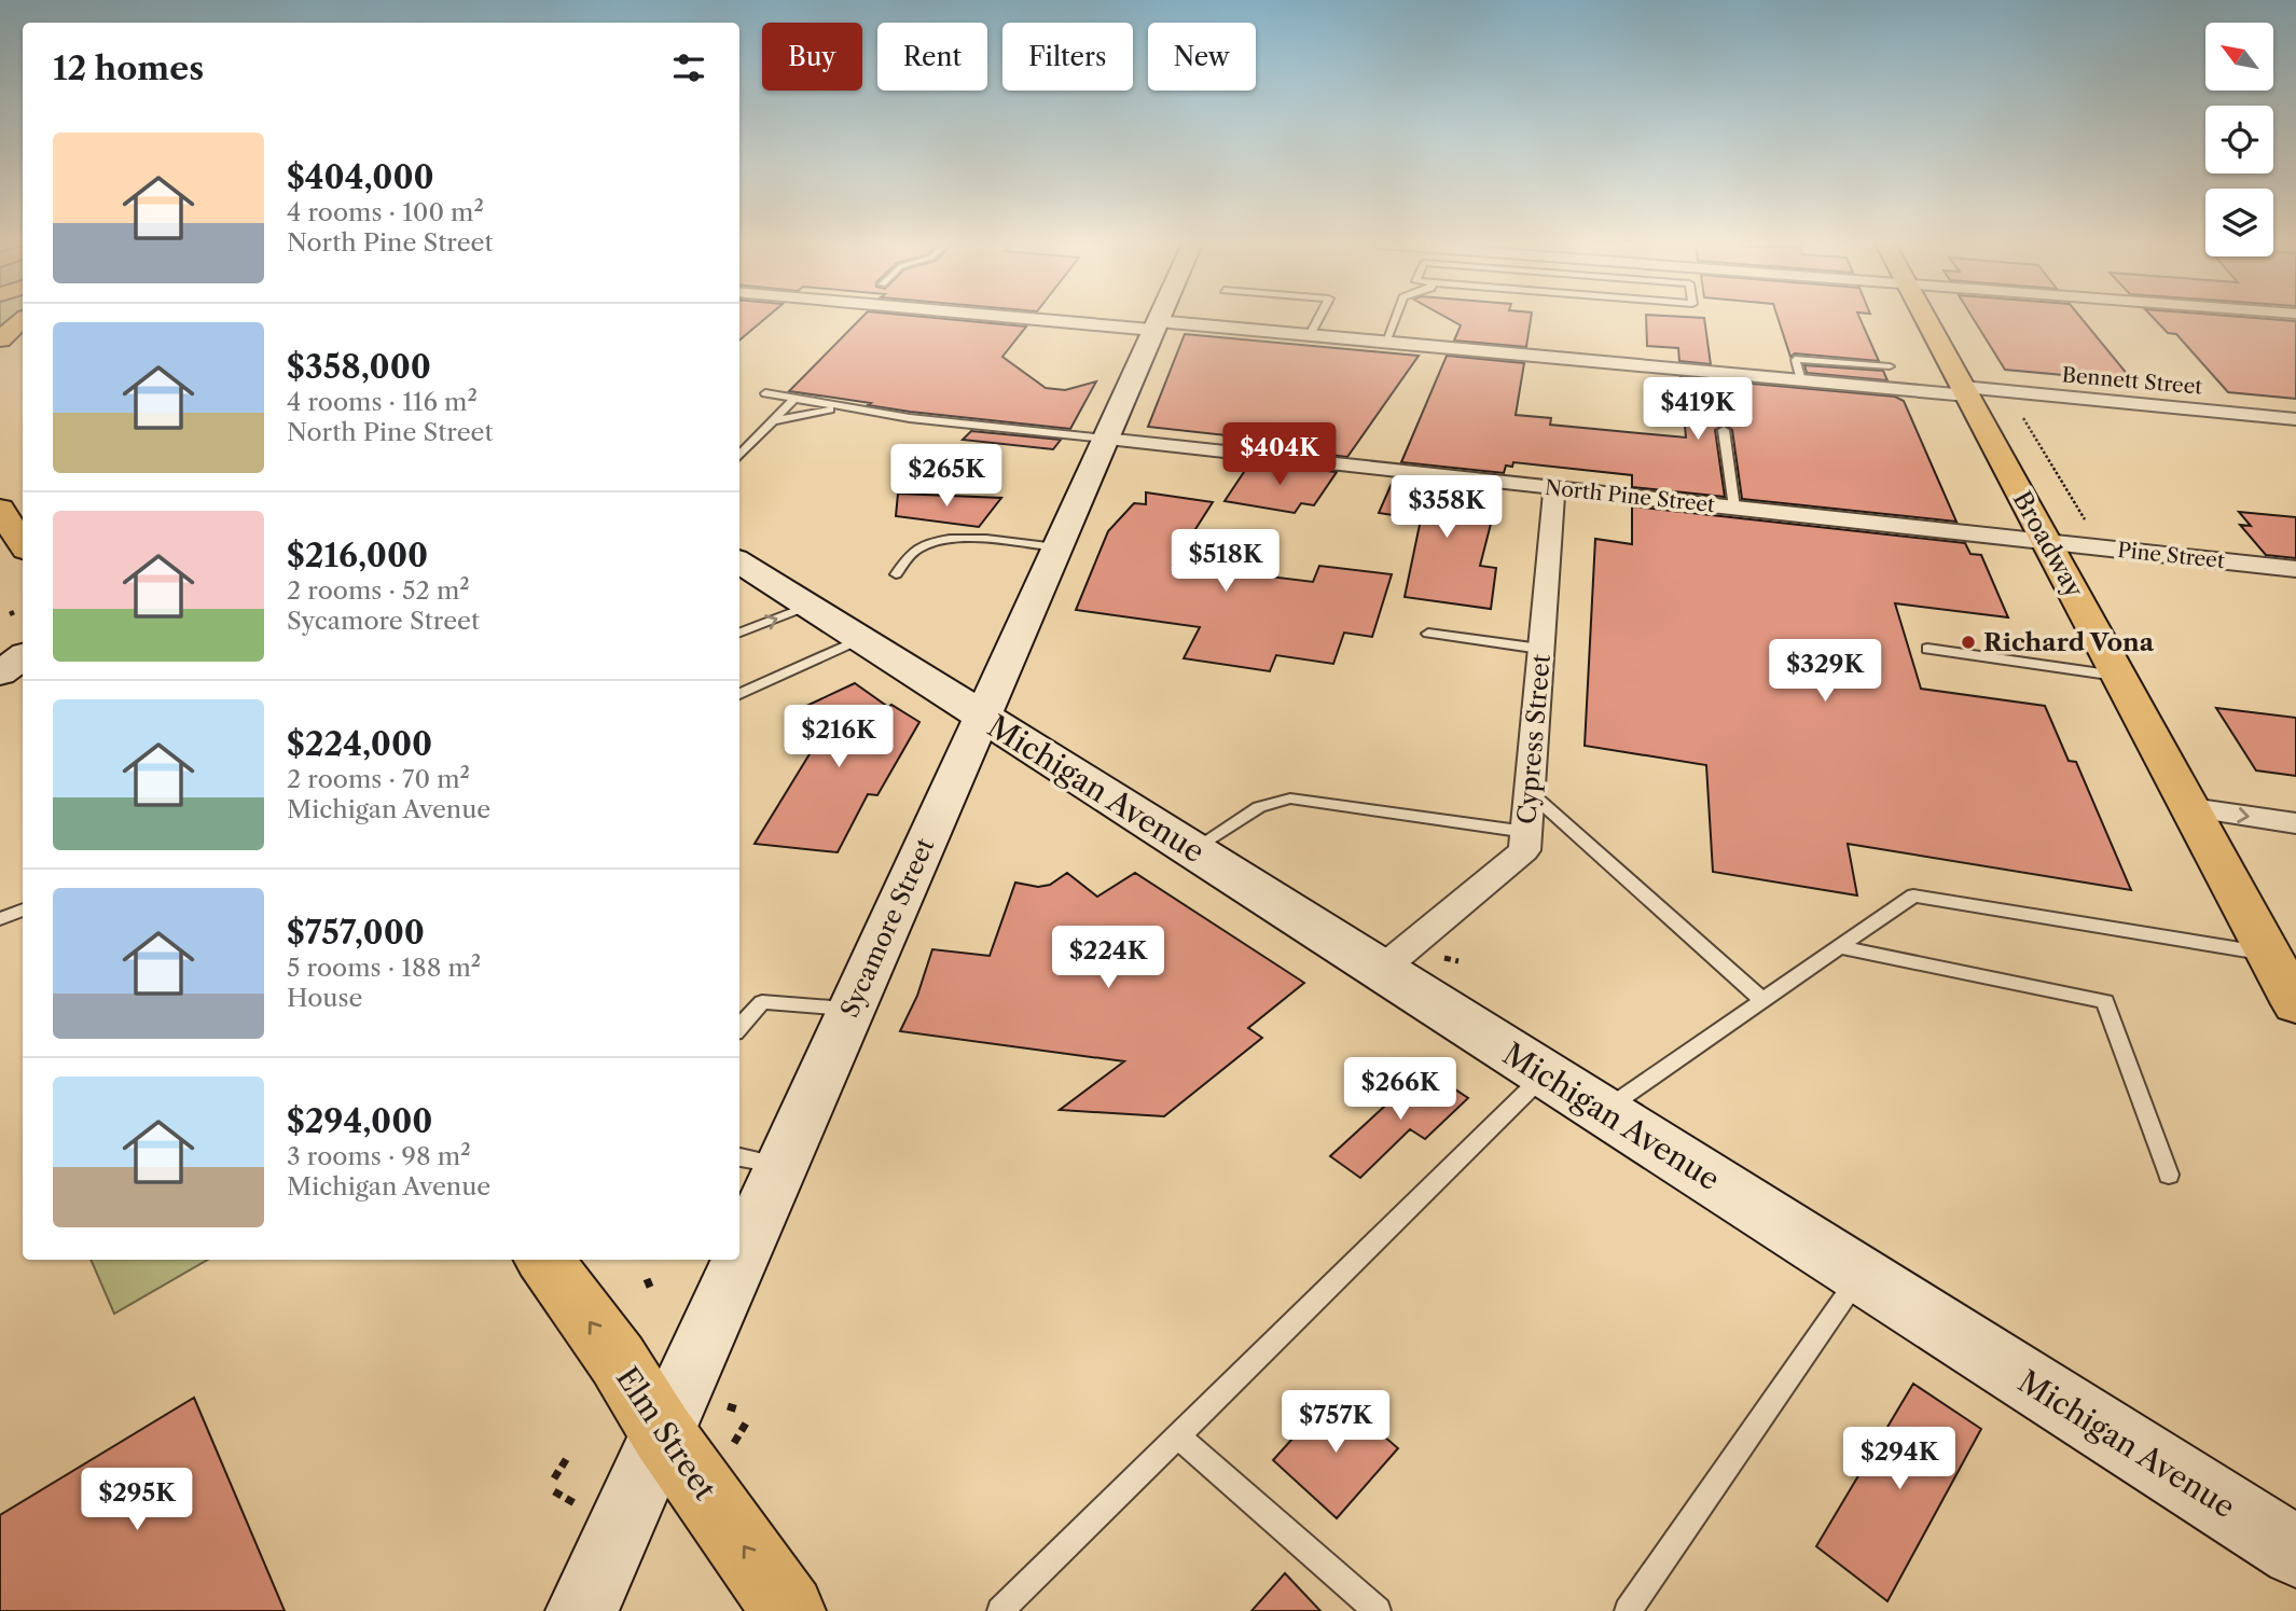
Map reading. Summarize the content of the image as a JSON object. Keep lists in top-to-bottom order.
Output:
{
  "streets": {
    "main road": ["Broadway", "Elm Street"],
    "street": [
      "Bennett Street",
      "North Pine Street",
      "Pine Street",
      "Cypress Street",
      "Michigan Avenue",
      "Sycamore Street"
    ]
  },
  "crossings": [
    ["Bennett Street", "Broadway"],
    ["Bennett Street", "Sycamore Street"],
    ["North Pine Street", "Broadway"],
    ["North Pine Street", "Pine Street"],
    ["North Pine Street", "Cypress Street"],
    ["North Pine Street", "Sycamore Street"],
    ["Broadway", "Pine Street"],
    ["Cypress Street", "Michigan Avenue"],
    ["Michigan Avenue", "Sycamore Street"],
    ["Sycamore Street", "Elm Street"]
  ],
  "one_way": ["Elm Street"],
  "places": ["Richard Vona"],
  "north": "top left",
  "page": {
    "chip": [
      "Buy",
      "Rent",
      "Filters",
      "New"
    ],
    "heading": "12 homes",
    "list": [
      {
        "name": "$404,000",
        "note": "4 rooms · 100 m² · North Pine Street"
      },
      {
        "name": "$358,000",
        "note": "4 rooms · 116 m² · North Pine Street"
      },
      {
        "name": "$216,000",
        "note": "2 rooms · 52 m² · Sycamore Street"
      },
      {
        "name": "$224,000",
        "note": "2 rooms · 70 m² · Michigan Avenue"
      },
      {
        "name": "$757,000",
        "note": "5 rooms · 188 m² · House"
      },
      {
        "name": "$294,000",
        "note": "3 rooms · 98 m² · Michigan Avenue"
      }
    ],
    "price": [
      "$419K",
      "$404K",
      "$265K",
      "$358K",
      "$518K",
      "$329K",
      "$216K",
      "$224K",
      "$266K",
      "$757K",
      "$294K",
      "$295K"
    ]
  }
}
